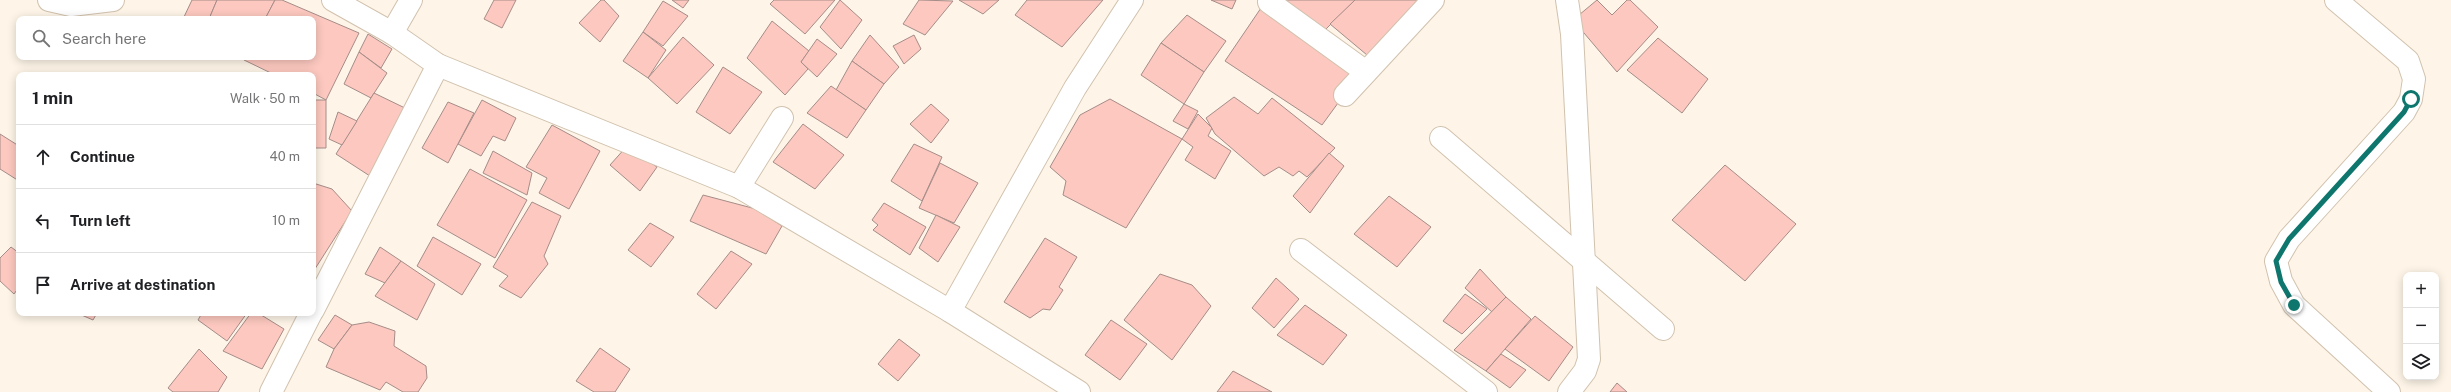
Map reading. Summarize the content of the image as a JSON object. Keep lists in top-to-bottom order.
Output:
{
  "page": {
    "search": "Search here",
    "heading": ["1 min", "Walk · 50 m"],
    "list": [
      ["Continue", "40 m"],
      ["Turn left", "10 m"],
      "Arrive at destination"
    ],
    "map_buttons": ["+", "−"]
  }
}
